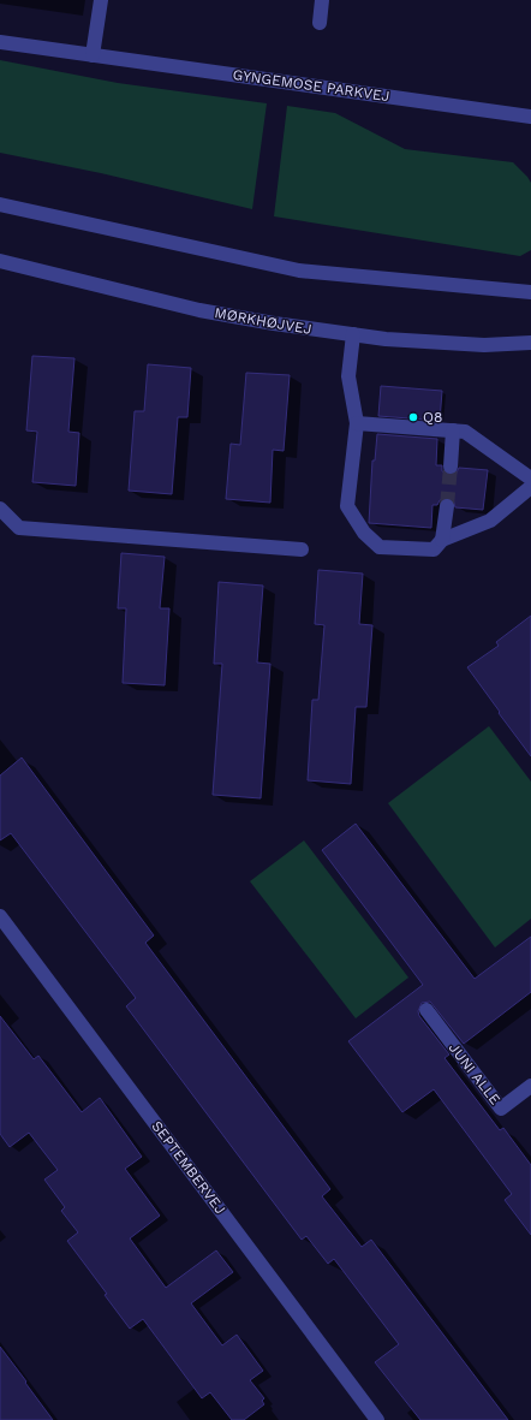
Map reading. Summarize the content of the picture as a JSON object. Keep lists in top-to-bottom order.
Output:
{
  "streets": {
    "street": [
      "GYNGEMOSE PARKVEJ",
      "MØRKHØJVEJ",
      "JUNI ALLE",
      "SEPTEMBERVEJ"
    ]
  },
  "places": ["Q8"]
}
